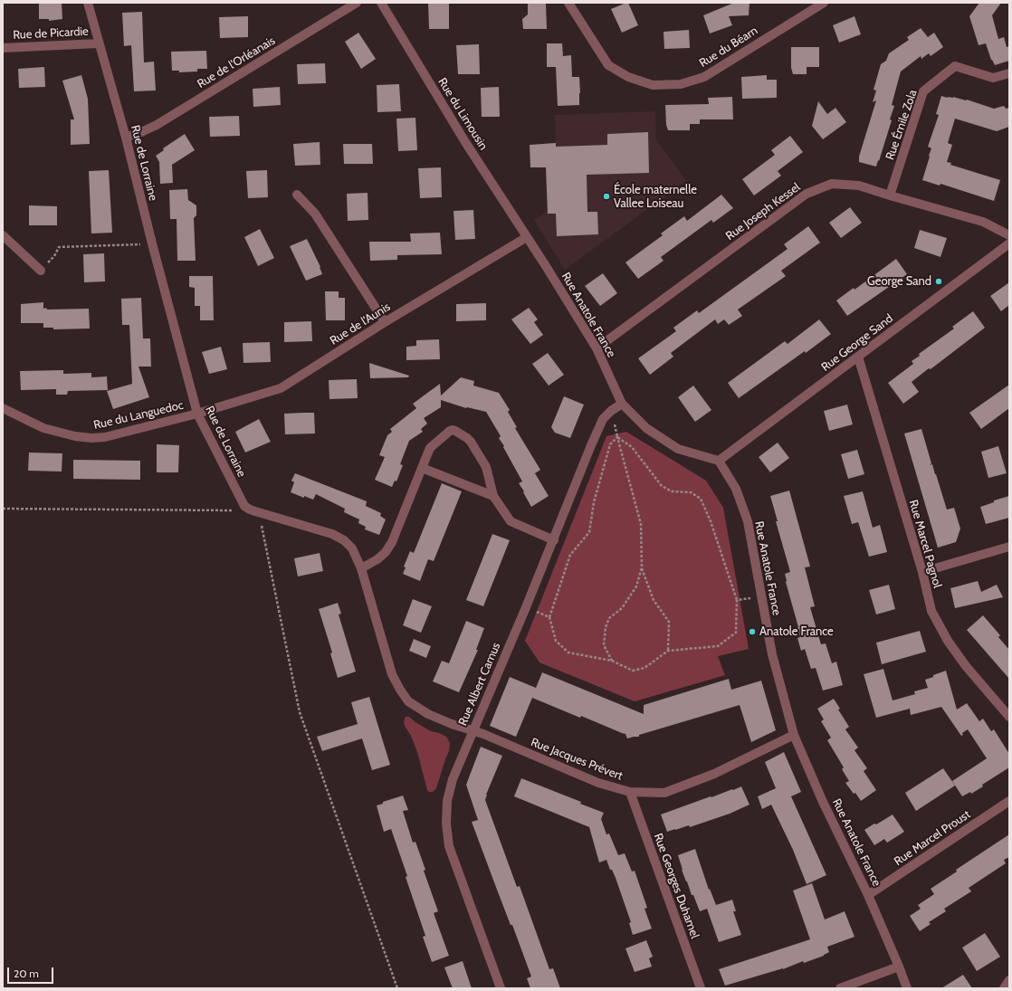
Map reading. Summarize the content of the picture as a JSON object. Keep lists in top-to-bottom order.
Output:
{
  "streets": {
    "street": [
      "Rue de Picardie",
      "Rue du Béarn",
      "Rue de l'Orléanais",
      "Rue du Limousin",
      "Rue Émile Zola",
      "Rue de Lorraine",
      "Rue Joseph Kessel",
      "Rue Anatole France",
      "Rue de l'Aunis",
      "Rue George Sand",
      "Rue du Languedoc",
      "Rue Marcel Pagnol",
      "Rue Albert Camus",
      "Rue Jacques Prévert",
      "Rue Marcel Proust",
      "Rue Georges Duhamel"
    ]
  },
  "crossings": [
    ["Rue de Picardie", "Rue de Lorraine"],
    ["Rue de l'Orléanais", "Rue de Lorraine"],
    ["Rue du Limousin", "Rue Anatole France"],
    ["Rue du Limousin", "Rue de l'Aunis"],
    ["Rue Émile Zola", "Rue Joseph Kessel"],
    ["Rue de Lorraine", "Rue de l'Aunis"],
    ["Rue de Lorraine", "Rue du Languedoc"],
    ["Rue de Lorraine", "Rue Albert Camus"],
    ["Rue de Lorraine", "Rue Jacques Prévert"],
    ["Rue Joseph Kessel", "Rue Anatole France"],
    ["Rue Anatole France", "Rue de l'Aunis"],
    ["Rue Anatole France", "Rue George Sand"],
    ["Rue Anatole France", "Rue Albert Camus"],
    ["Rue Anatole France", "Rue Jacques Prévert"],
    ["Rue Anatole France", "Rue Marcel Proust"],
    ["Rue de l'Aunis", "Rue du Languedoc"],
    ["Rue George Sand", "Rue Marcel Pagnol"],
    ["Rue Albert Camus", "Rue Jacques Prévert"],
    ["Rue Jacques Prévert", "Rue Georges Duhamel"]
  ],
  "places": ["École maternelle Vallee Loiseau", "George Sand", "Anatole France"],
  "scale_bar": "20 m"
}
